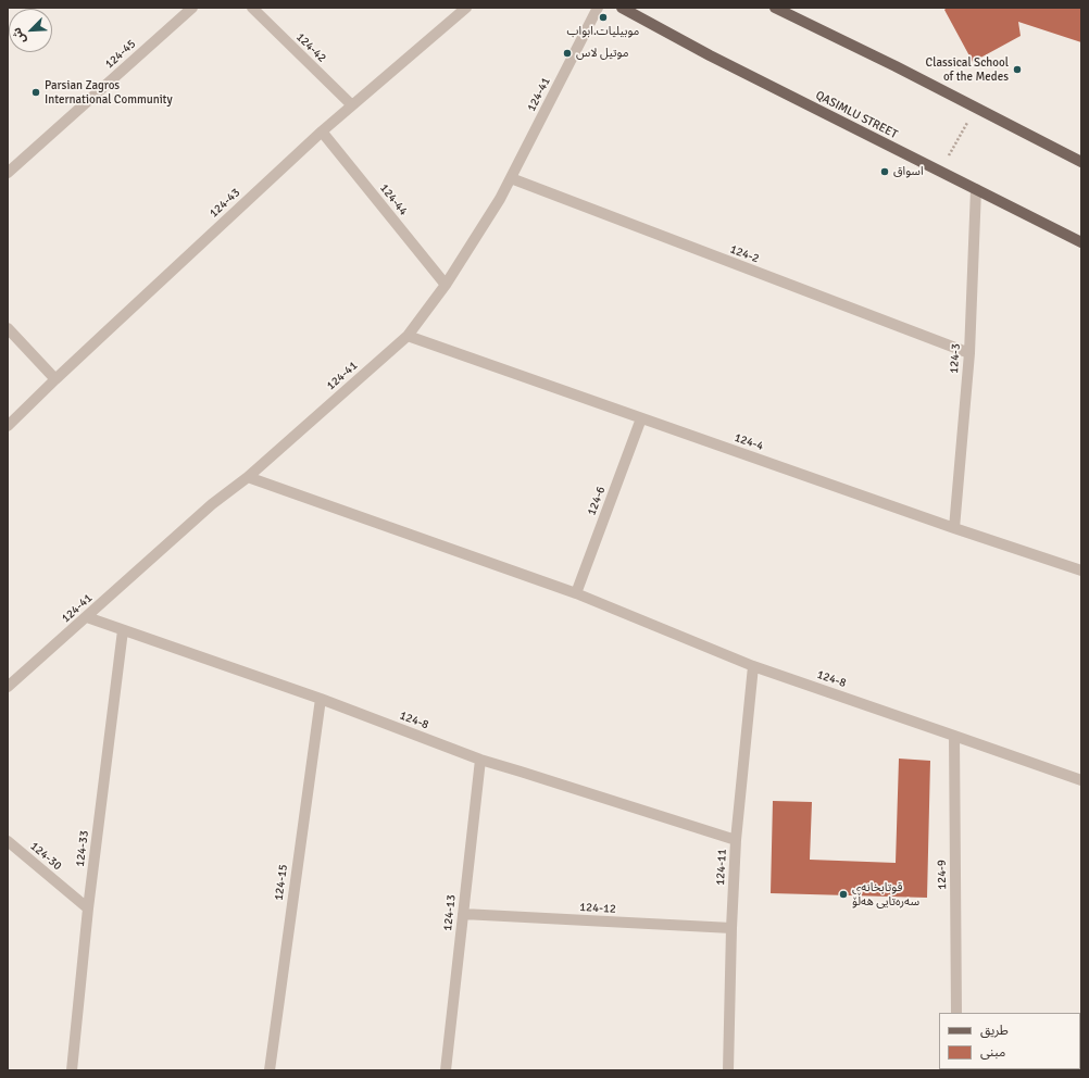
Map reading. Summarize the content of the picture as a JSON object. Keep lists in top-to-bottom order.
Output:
{
  "streets": {
    "main road": ["QASIMLU STREET"],
    "street": [
      "124-42",
      "124-45",
      "124-41",
      "124-44",
      "124-43",
      "124-2",
      "124-3",
      "124-4",
      "124-6",
      "124-8",
      "124-33",
      "124-30",
      "124-11",
      "124-9",
      "124-15",
      "124-12",
      "124-13"
    ]
  },
  "crossings": [
    ["124-42", "124-43"],
    ["124-41", "124-44"],
    ["124-41", "124-2"],
    ["124-41", "124-4"],
    ["124-41", "124-8"],
    ["QASIMLU STREET", "124-3"],
    ["124-44", "124-43"],
    ["124-2", "124-3"],
    ["124-3", "124-4"],
    ["124-4", "124-6"],
    ["124-6", "124-8"],
    ["124-8", "124-33"],
    ["124-8", "124-11"],
    ["124-8", "124-9"],
    ["124-8", "124-15"],
    ["124-8", "124-13"],
    ["124-33", "124-30"],
    ["124-11", "124-12"],
    ["124-12", "124-13"]
  ],
  "places": [
    "موبيليات.ابواب",
    "موتيل لاس",
    "Classical School of the Medes",
    "Parsian Zagros International Community",
    "اسواق",
    "قوتابخانەی سەرەتایی هەڵۆ"
  ],
  "legend": ["طريق", "مبنى"],
  "north": "bottom left"
}
